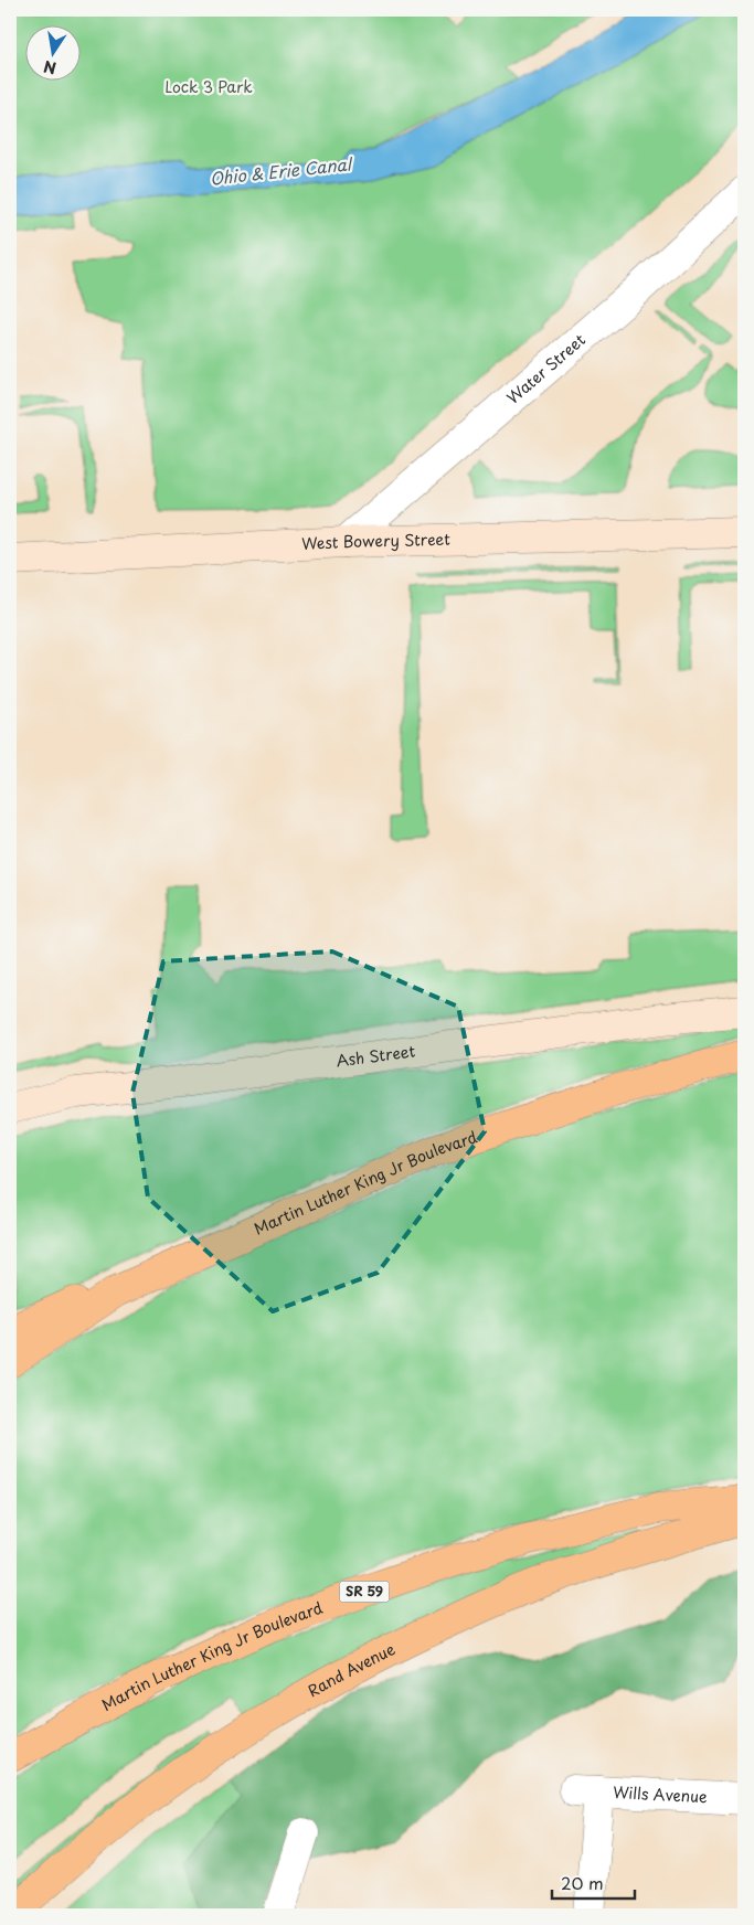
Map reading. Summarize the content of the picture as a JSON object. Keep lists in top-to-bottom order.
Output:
{
  "streets": {
    "main road": ["Martin Luther King Jr Boulevard", "SR 59", "Rand Avenue"],
    "street": [
      "Water Street",
      "West Bowery Street",
      "Ash Street",
      "Wills Avenue"
    ]
  },
  "crossings": [
    ["Water Street", "West Bowery Street"]
  ],
  "water": ["Ohio & Erie Canal"],
  "parks": ["Lock 3 Park"],
  "scale_bar": "20 m",
  "north": "bottom"
}
